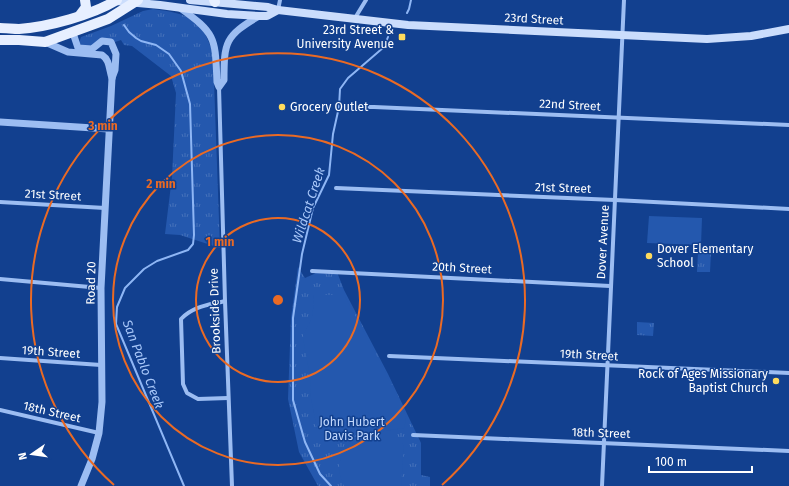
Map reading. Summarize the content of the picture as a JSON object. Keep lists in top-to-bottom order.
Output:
{
  "streets": {
    "main road": ["23rd Street"],
    "street": [
      "22nd Street",
      "21st Street",
      "Dover Avenue",
      "20th Street",
      "Road 20",
      "Brookside Drive",
      "19th Street",
      "18th Street"
    ]
  },
  "crossings": [
    ["23rd Street", "Dover Avenue"],
    ["22nd Street", "Dover Avenue"],
    ["21st Street", "Dover Avenue"],
    ["21st Street", "Road 20"],
    ["Dover Avenue", "20th Street"],
    ["Dover Avenue", "19th Street"],
    ["Dover Avenue", "18th Street"],
    ["Road 20", "19th Street"],
    ["Road 20", "18th Street"]
  ],
  "water": ["Wildcat Creek", "San Pablo Creek"],
  "parks": ["John Hubert Davis Park"],
  "places": {
    "transit": ["23rd Street & University Avenue"],
    "other": ["Grocery Outlet", "Dover Elementary School", "Rock of Ages Missionary Baptist Church"]
  },
  "scale_bar": "100 m",
  "north": "left",
  "rings": ["3 min", "2 min", "1 min"]
}
